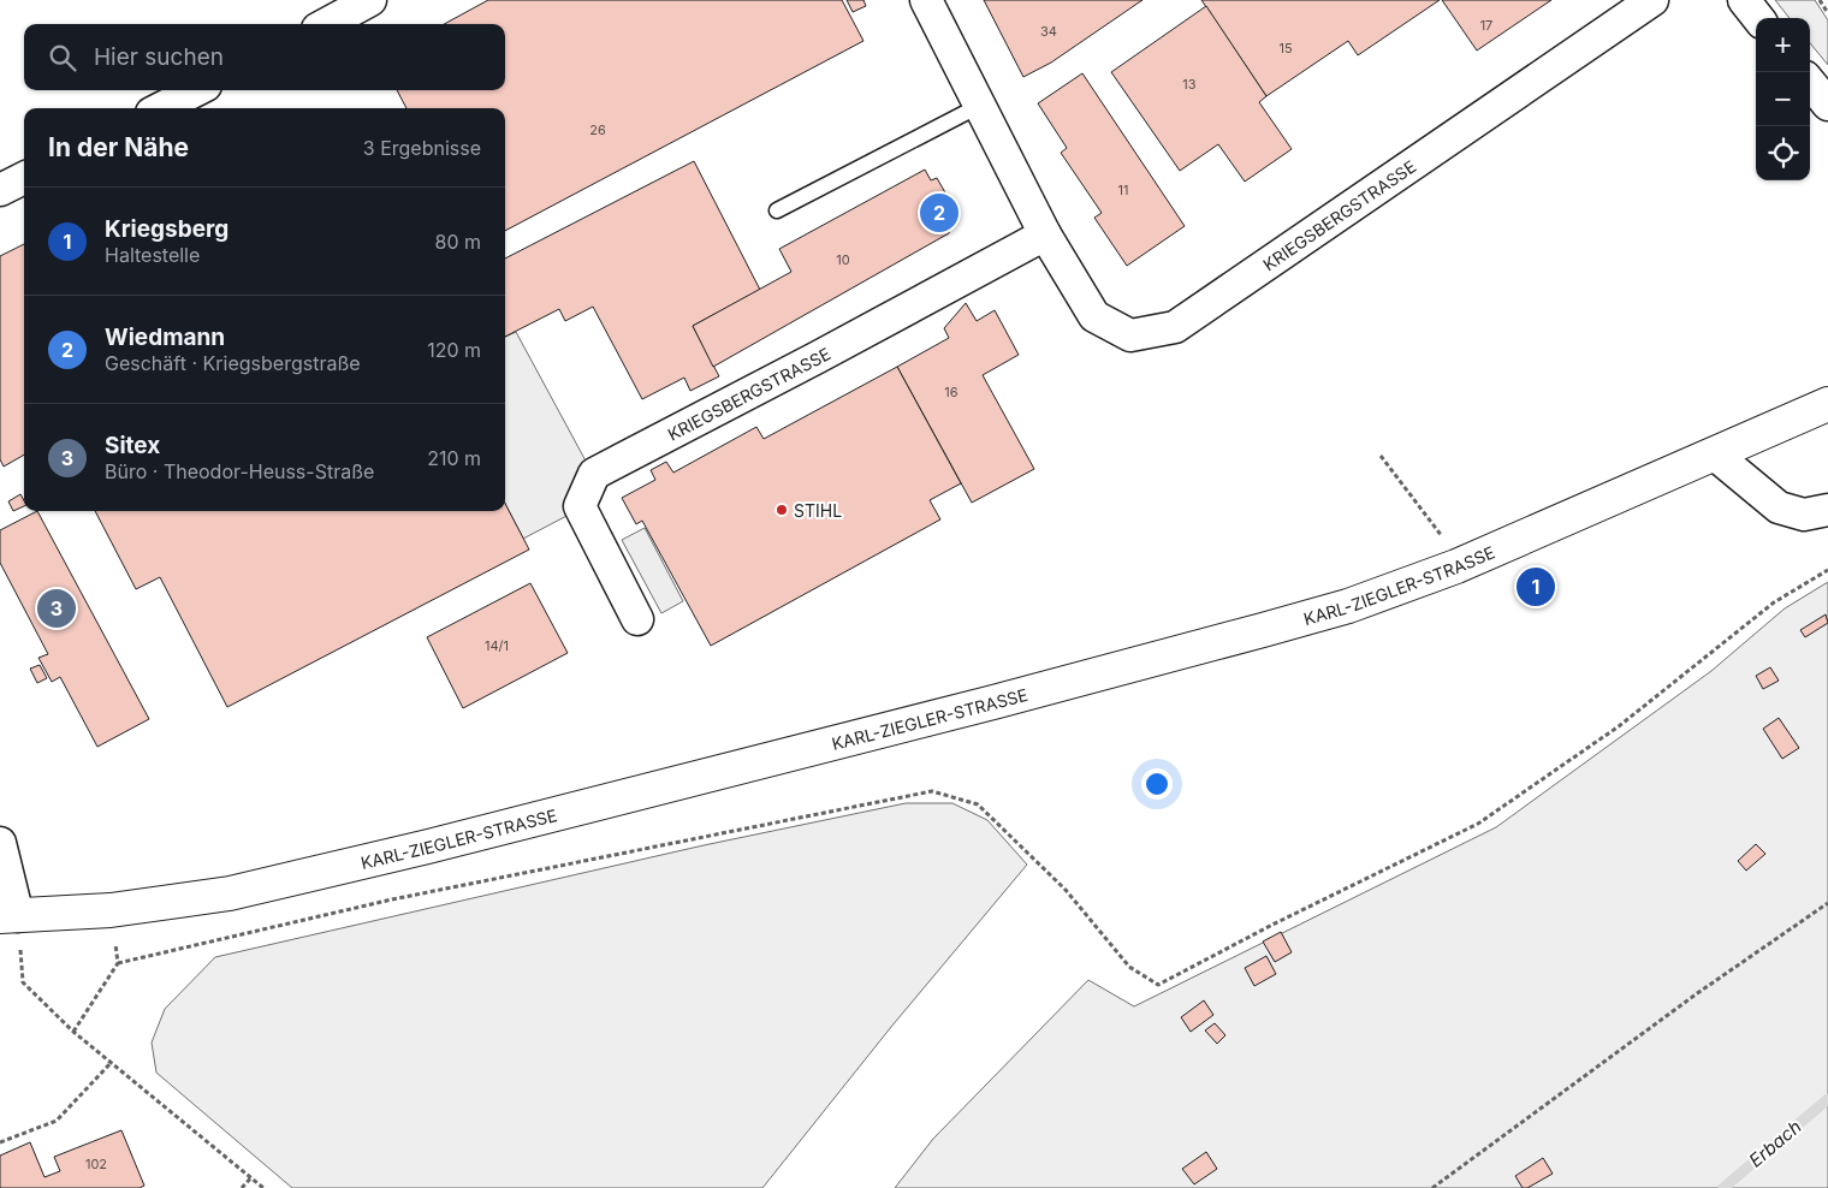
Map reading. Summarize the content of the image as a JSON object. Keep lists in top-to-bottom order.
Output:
{
  "streets": {
    "street": ["KRIEGSBERGSTRASSE", "KARL-ZIEGLER-STRASSE"]
  },
  "water": ["Erbach"],
  "places": ["STIHL"],
  "house_numbers": [
    "17",
    "34",
    "15",
    "13",
    "26",
    "11",
    "10",
    "16",
    "14/1",
    "102"
  ],
  "page": {
    "map_buttons": ["+", "−"],
    "search": "Hier suchen",
    "heading": ["In der Nähe", "3 Ergebnisse"],
    "list": [
      {
        "mark": "1",
        "name": "Kriegsberg",
        "note": "Haltestelle",
        "value": "80 m"
      },
      {
        "mark": "2",
        "name": "Wiedmann",
        "note": "Geschäft · Kriegsbergstraße",
        "value": "120 m"
      },
      {
        "mark": "3",
        "name": "Sitex",
        "note": "Büro · Theodor-Heuss-Straße",
        "value": "210 m"
      }
    ],
    "pins": ["2", "1", "3"]
  }
}
